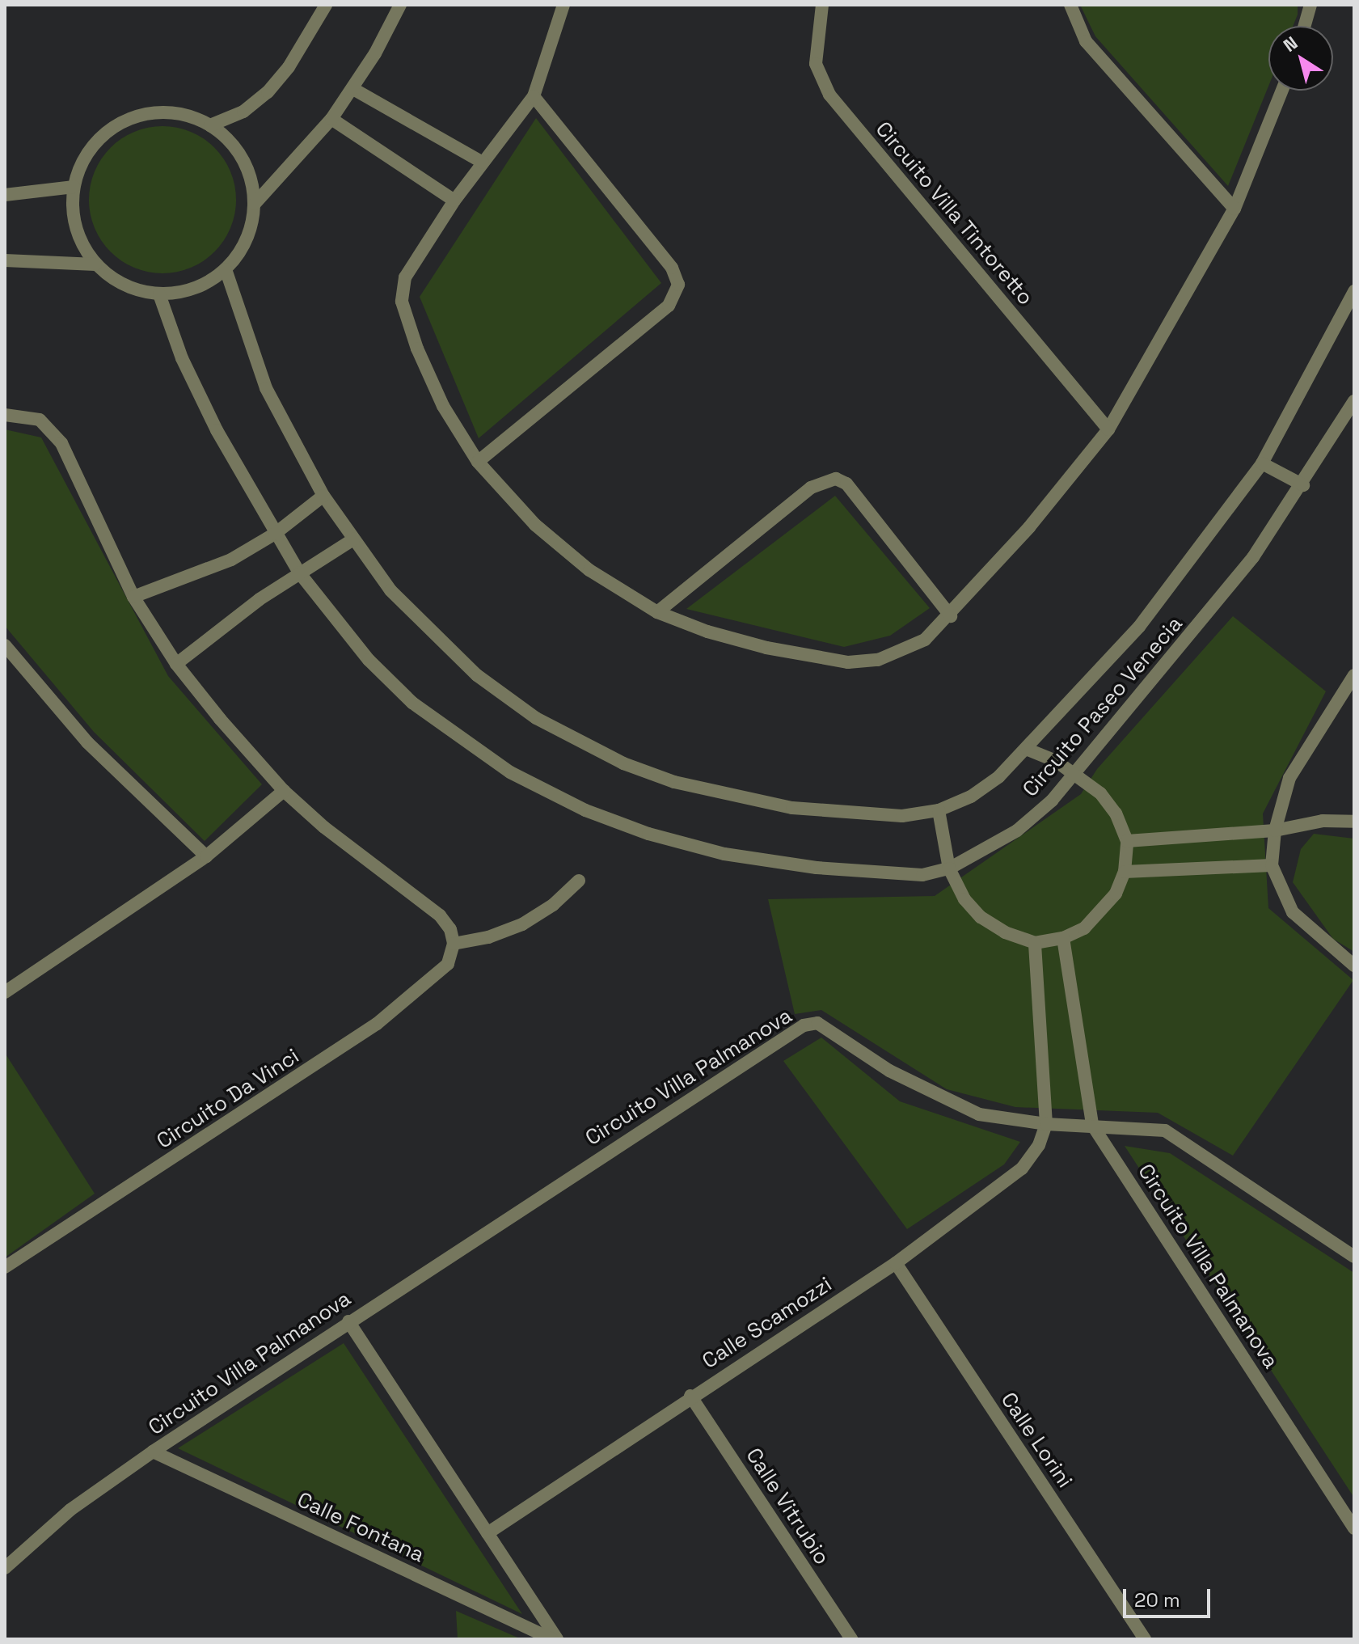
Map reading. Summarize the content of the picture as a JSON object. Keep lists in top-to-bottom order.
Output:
{
  "streets": {
    "street": [
      "Circuito Villa Tintoretto",
      "Circuito Paseo Venecia",
      "Circuito Villa Palmanova",
      "Circuito Da Vinci",
      "Calle Scamozzi",
      "Calle Lorini",
      "Calle Vitrubio",
      "Calle Fontana"
    ]
  },
  "crossings": [
    ["Circuito Villa Palmanova", "Calle Scamozzi"],
    ["Circuito Villa Palmanova", "Calle Fontana"],
    ["Calle Scamozzi", "Calle Lorini"],
    ["Calle Scamozzi", "Calle Vitrubio"],
    ["Calle Scamozzi", "Calle Fontana"]
  ],
  "scale_bar": "20 m",
  "north": "top left"
}
